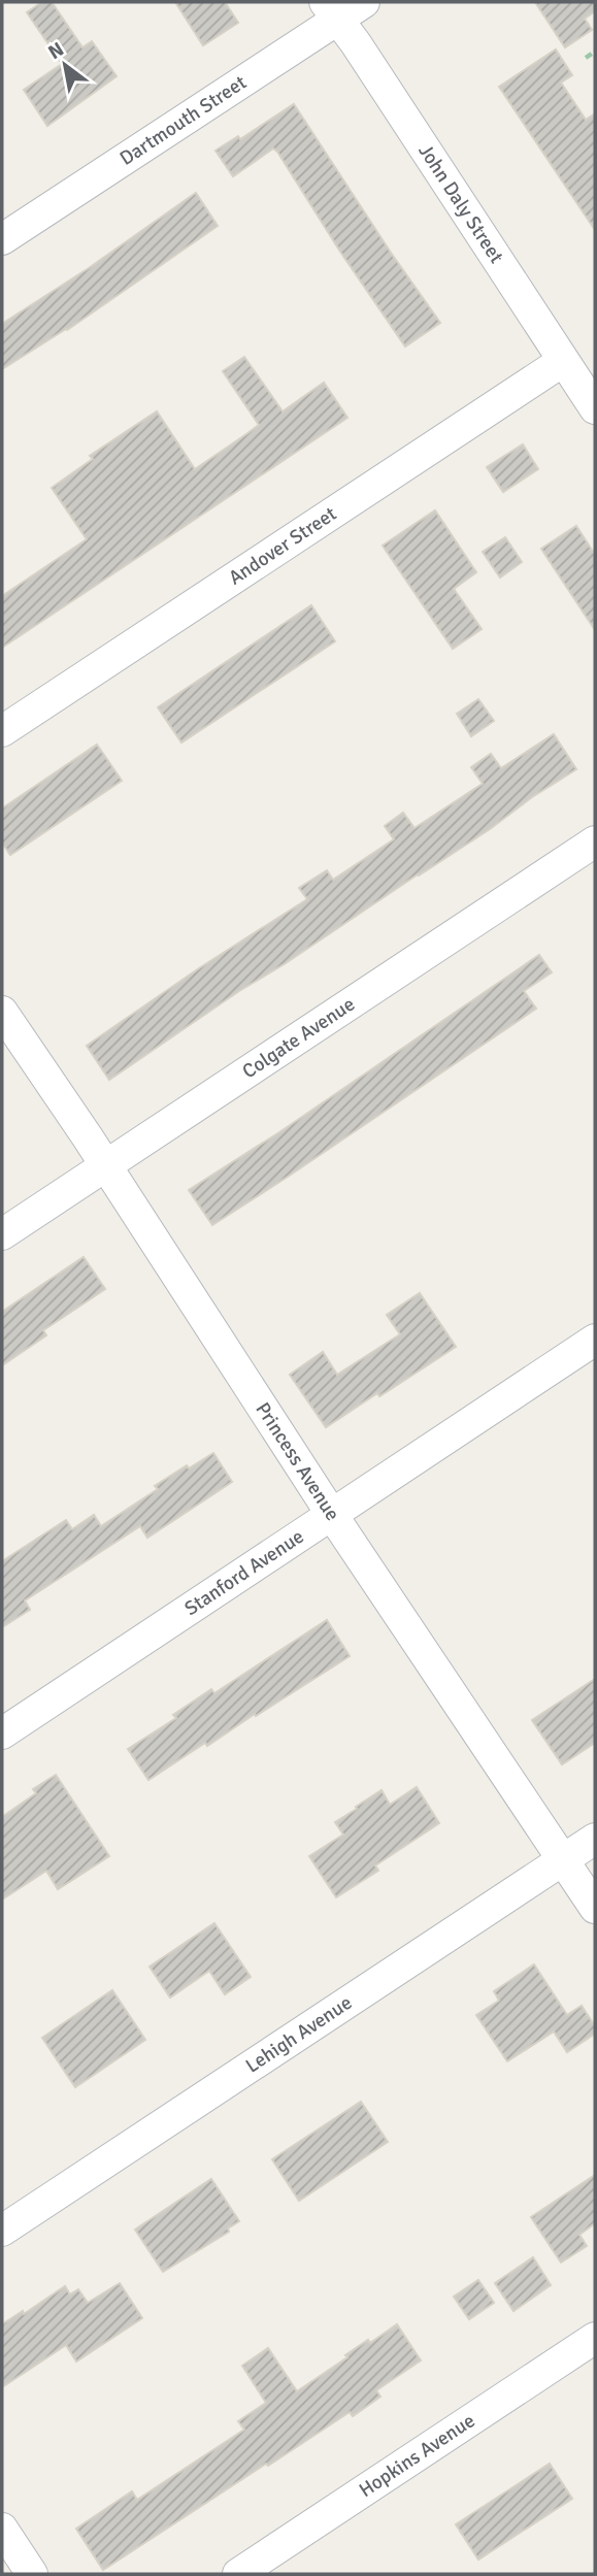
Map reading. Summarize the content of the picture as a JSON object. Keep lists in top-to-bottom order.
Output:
{
  "streets": {
    "street": [
      "Dartmouth Street",
      "John Daly Street",
      "Andover Street",
      "Colgate Avenue",
      "Princess Avenue",
      "Stanford Avenue",
      "Lehigh Avenue",
      "Hopkins Avenue"
    ]
  },
  "crossings": [
    ["Dartmouth Street", "John Daly Street"],
    ["John Daly Street", "Andover Street"],
    ["Colgate Avenue", "Princess Avenue"],
    ["Princess Avenue", "Stanford Avenue"],
    ["Princess Avenue", "Lehigh Avenue"]
  ],
  "north": "top left"
}
